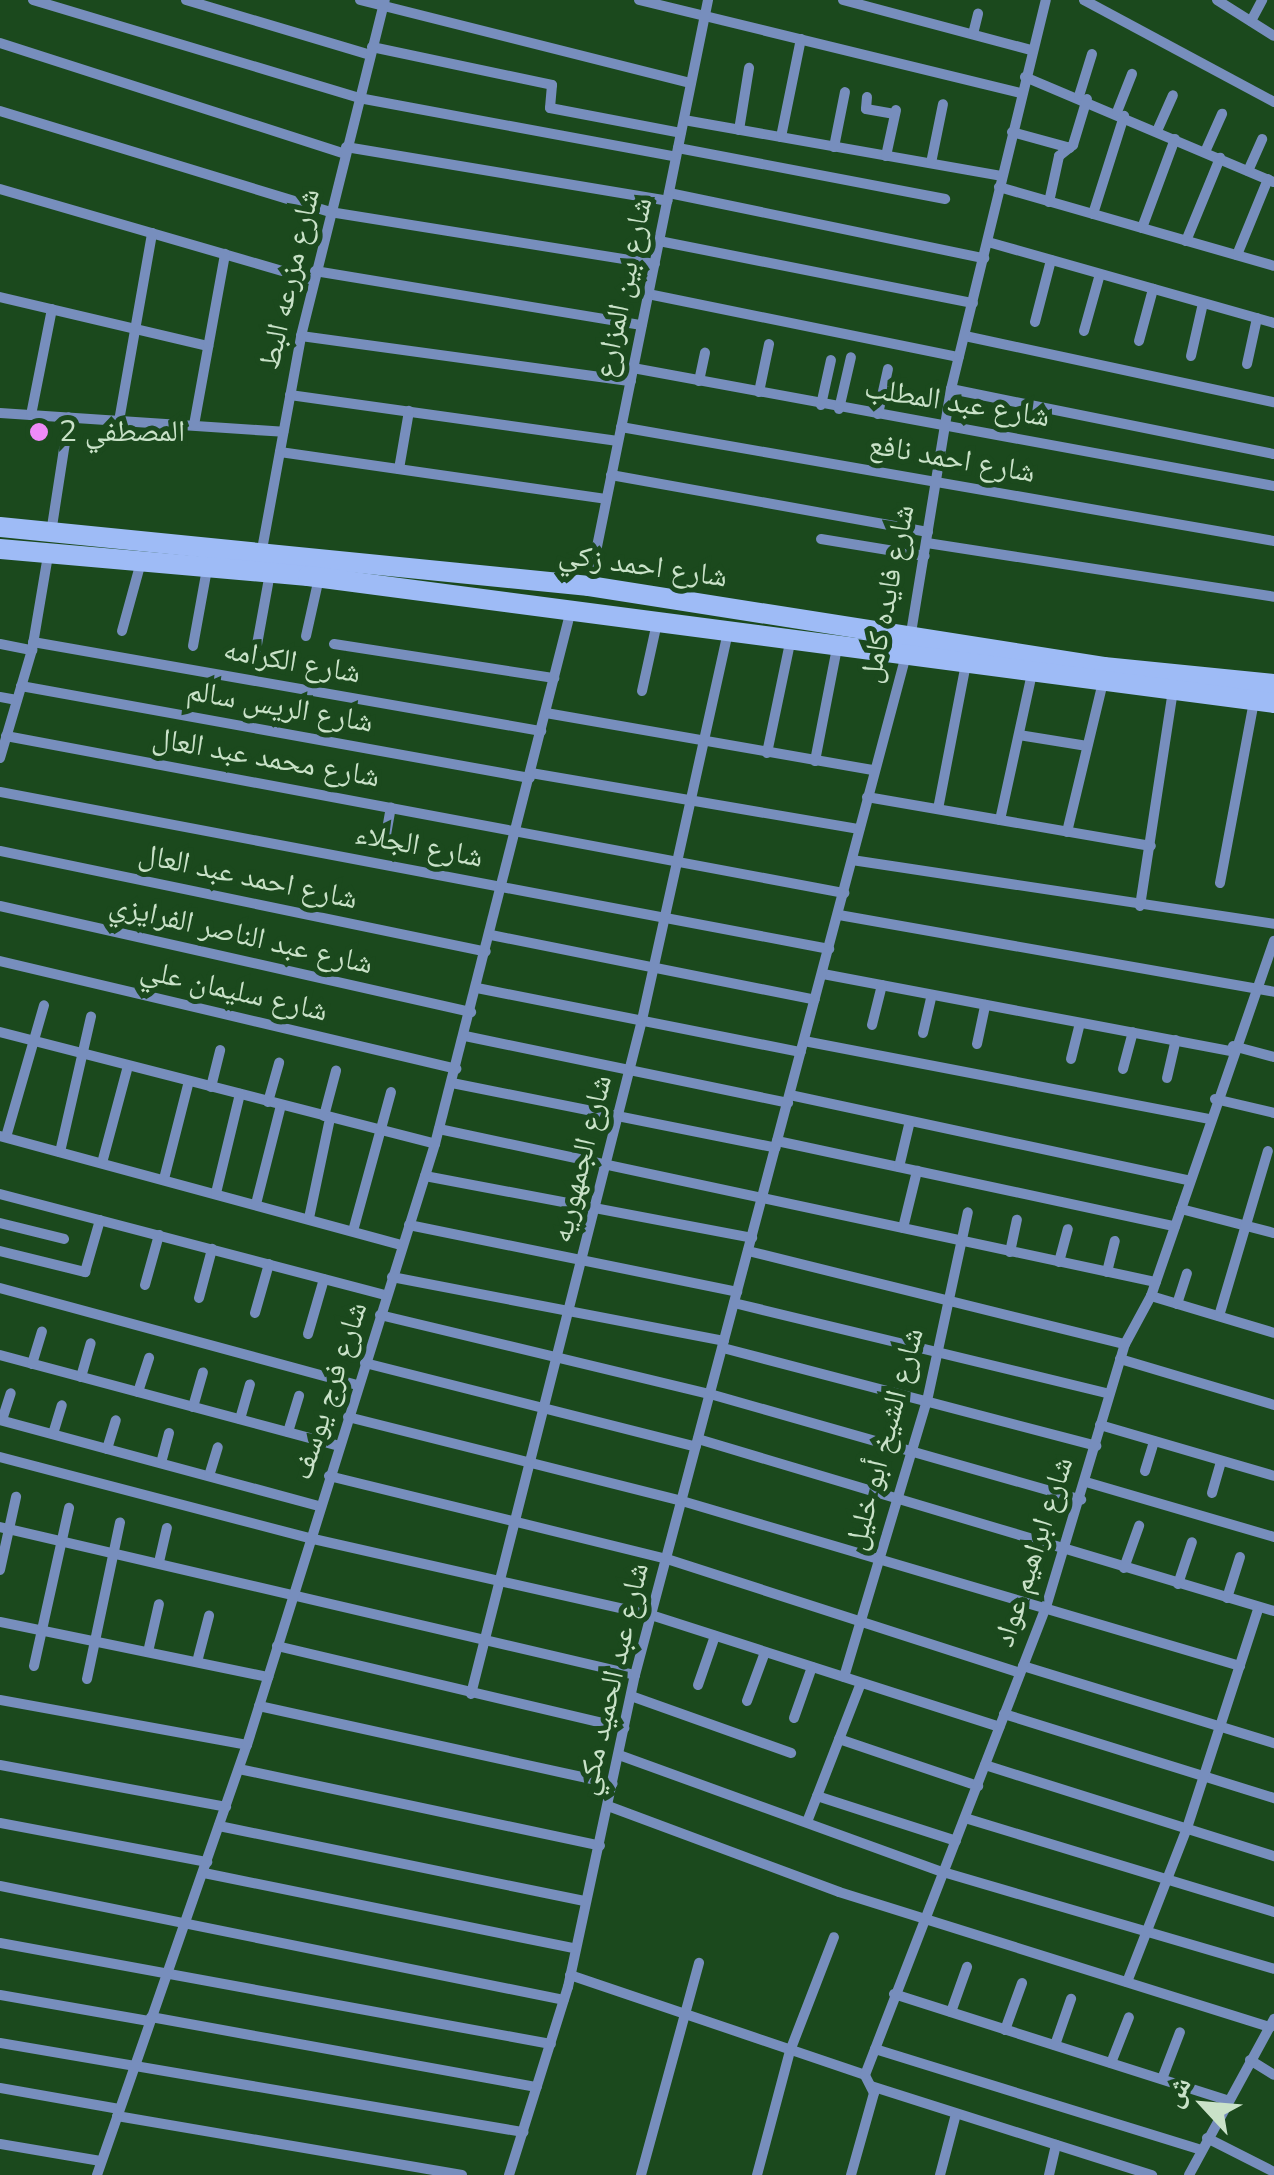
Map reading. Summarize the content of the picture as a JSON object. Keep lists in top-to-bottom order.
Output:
{
  "streets": {
    "street": [
      "شارع مزرعه البط",
      "شارع بين المزارع",
      "شارع عبد المطلب",
      "شارع احمد نافع",
      "شارع احمد زكي",
      "شارع فايده كامل",
      "شارع الكرامه",
      "شارع الريس سالم",
      "شارع محمد عبد العال",
      "شارع الجلاء",
      "شارع احمد عبد العال",
      "شارع عبد الناصر الفرايزي",
      "شارع سليمان علي",
      "شارع الجمهوريه",
      "شارع فرج يوسف",
      "شارع الشيخ أبو خليل",
      "شارع ابراهيم عواد",
      "شارع عبد الحميد مكي"
    ]
  },
  "crossings": [
    ["شارع مزرعه البط", "شارع احمد زكي"],
    ["شارع بين المزارع", "شارع عبد المطلب"],
    ["شارع بين المزارع", "شارع احمد نافع"],
    ["شارع بين المزارع", "شارع احمد زكي"],
    ["شارع عبد المطلب", "شارع فايده كامل"],
    ["شارع احمد نافع", "شارع فايده كامل"],
    ["شارع احمد زكي", "شارع فايده كامل"],
    ["شارع احمد زكي", "شارع الجمهوريه"],
    ["شارع احمد زكي", "شارع فرج يوسف"],
    ["شارع فايده كامل", "شارع الريس سالم"],
    ["شارع فايده كامل", "شارع محمد عبد العال"],
    ["شارع فايده كامل", "شارع الجلاء"],
    ["شارع فايده كامل", "شارع عبد الحميد مكي"],
    ["شارع الكرامه", "شارع فرج يوسف"],
    ["شارع الريس سالم", "شارع الجمهوريه"],
    ["شارع الريس سالم", "شارع فرج يوسف"],
    ["شارع محمد عبد العال", "شارع الجمهوريه"],
    ["شارع محمد عبد العال", "شارع فرج يوسف"],
    ["شارع الجلاء", "شارع الجمهوريه"],
    ["شارع الجلاء", "شارع فرج يوسف"],
    ["شارع احمد عبد العال", "شارع فرج يوسف"],
    ["شارع عبد الناصر الفرايزي", "شارع فرج يوسف"],
    ["شارع سليمان علي", "شارع فرج يوسف"]
  ],
  "places": ["المصطفي 2"],
  "north": "top left"
}
